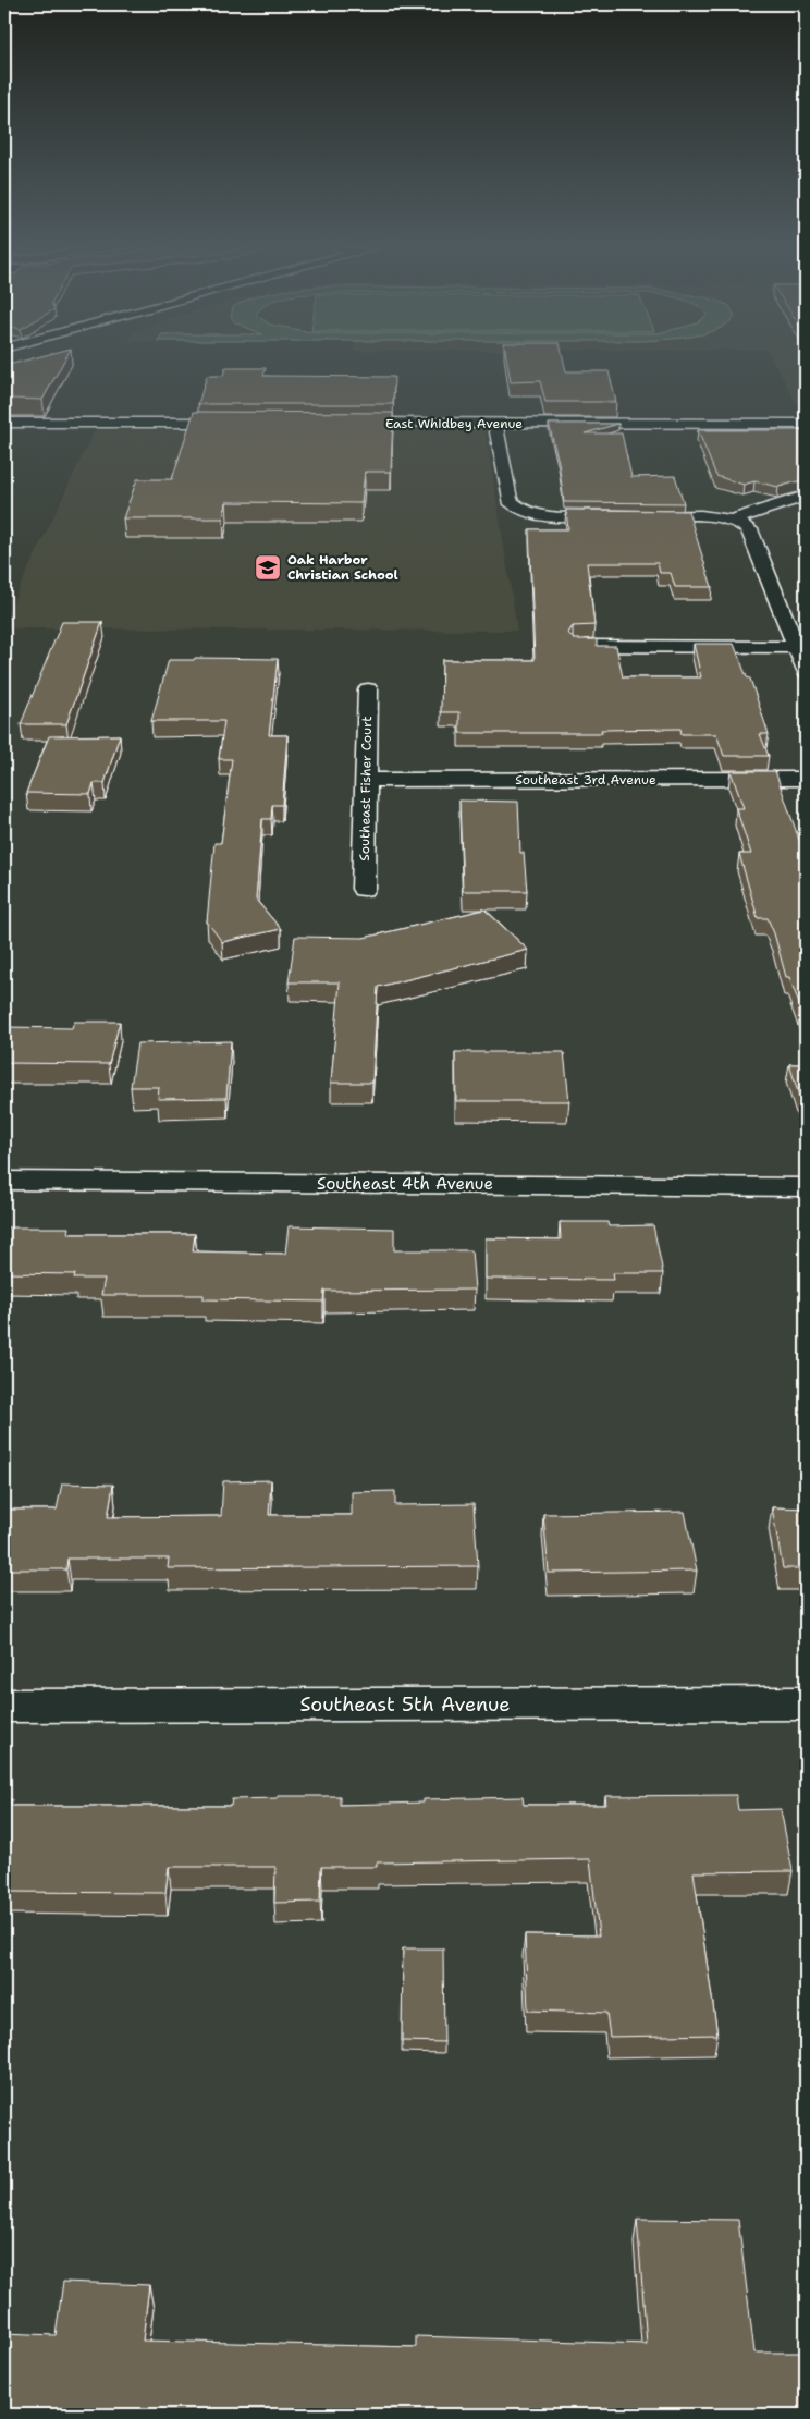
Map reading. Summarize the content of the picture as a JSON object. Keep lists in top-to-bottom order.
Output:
{
  "streets": {
    "street": [
      "East Whidbey Avenue",
      "Southeast 3rd Avenue",
      "Southeast Fisher Court",
      "Southeast 4th Avenue",
      "Southeast 5th Avenue"
    ]
  },
  "crossings": [
    ["Southeast 3rd Avenue", "Southeast Fisher Court"]
  ],
  "places": {
    "school or university": ["Oak Harbor Christian School"]
  }
}
